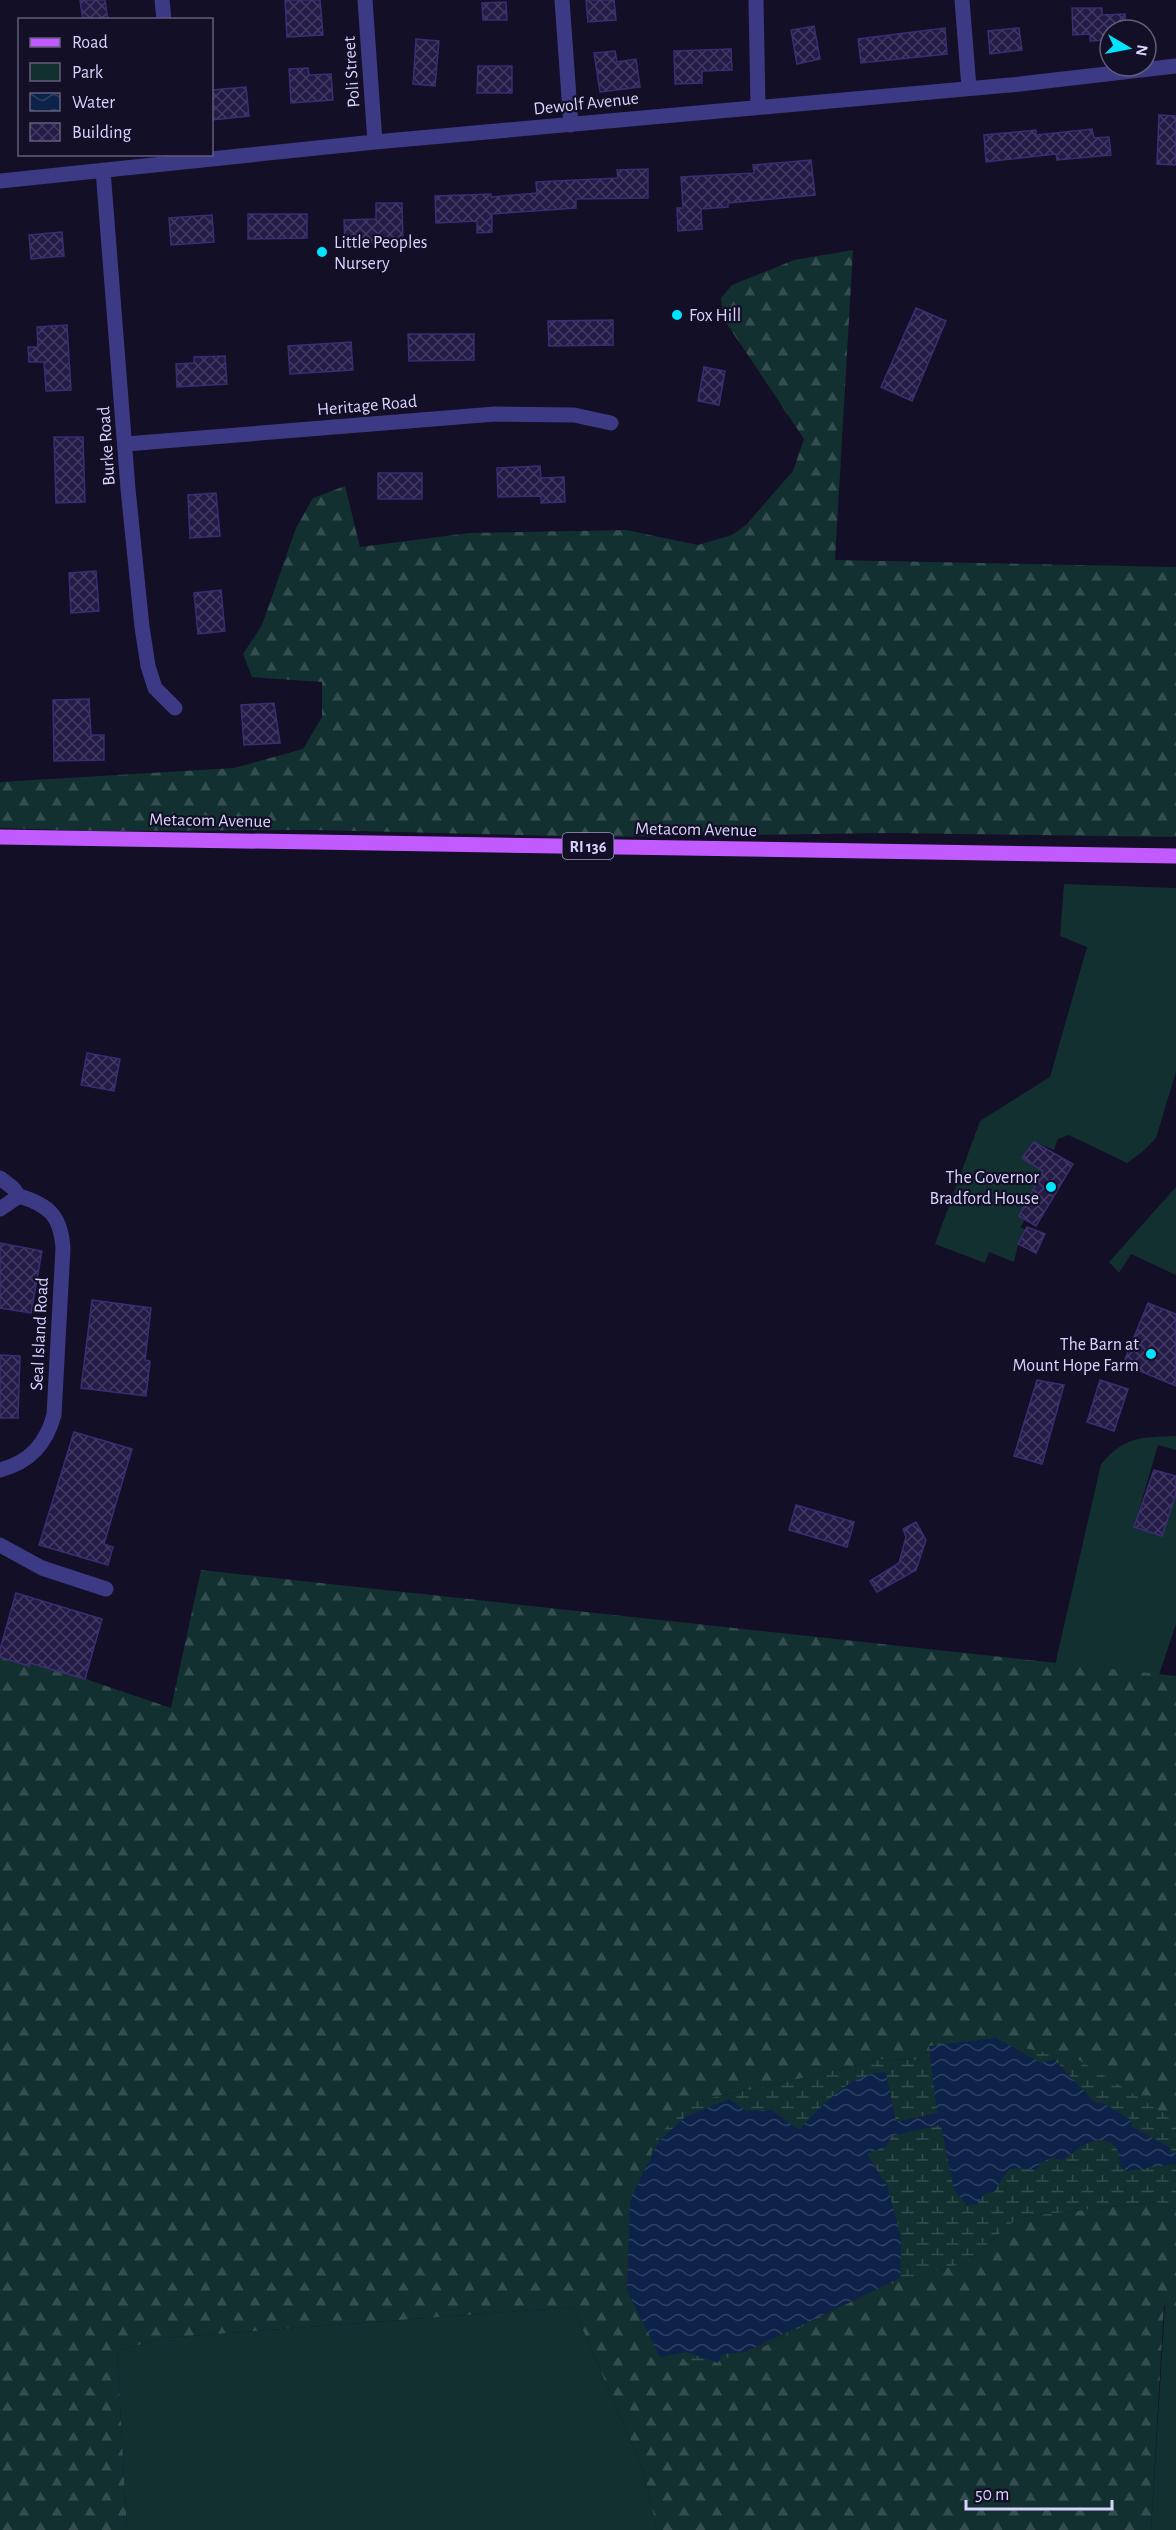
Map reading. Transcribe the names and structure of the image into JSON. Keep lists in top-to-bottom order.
{
  "streets": {
    "main road": ["Metacom Avenue", "RI 136"],
    "street": [
      "Poli Street",
      "Dewolf Avenue",
      "Heritage Road",
      "Burke Road",
      "Seal Island Road"
    ]
  },
  "crossings": [
    ["Poli Street", "Dewolf Avenue"],
    ["Dewolf Avenue", "Burke Road"],
    ["Heritage Road", "Burke Road"]
  ],
  "places": [
    "Little Peoples Nursery",
    "Fox Hill",
    "The Governor Bradford House",
    "The Barn at Mount Hope Farm"
  ],
  "legend": [
    "Road",
    "Park",
    "Water",
    "Building"
  ],
  "scale_bar": "50 m",
  "north": "right"
}
